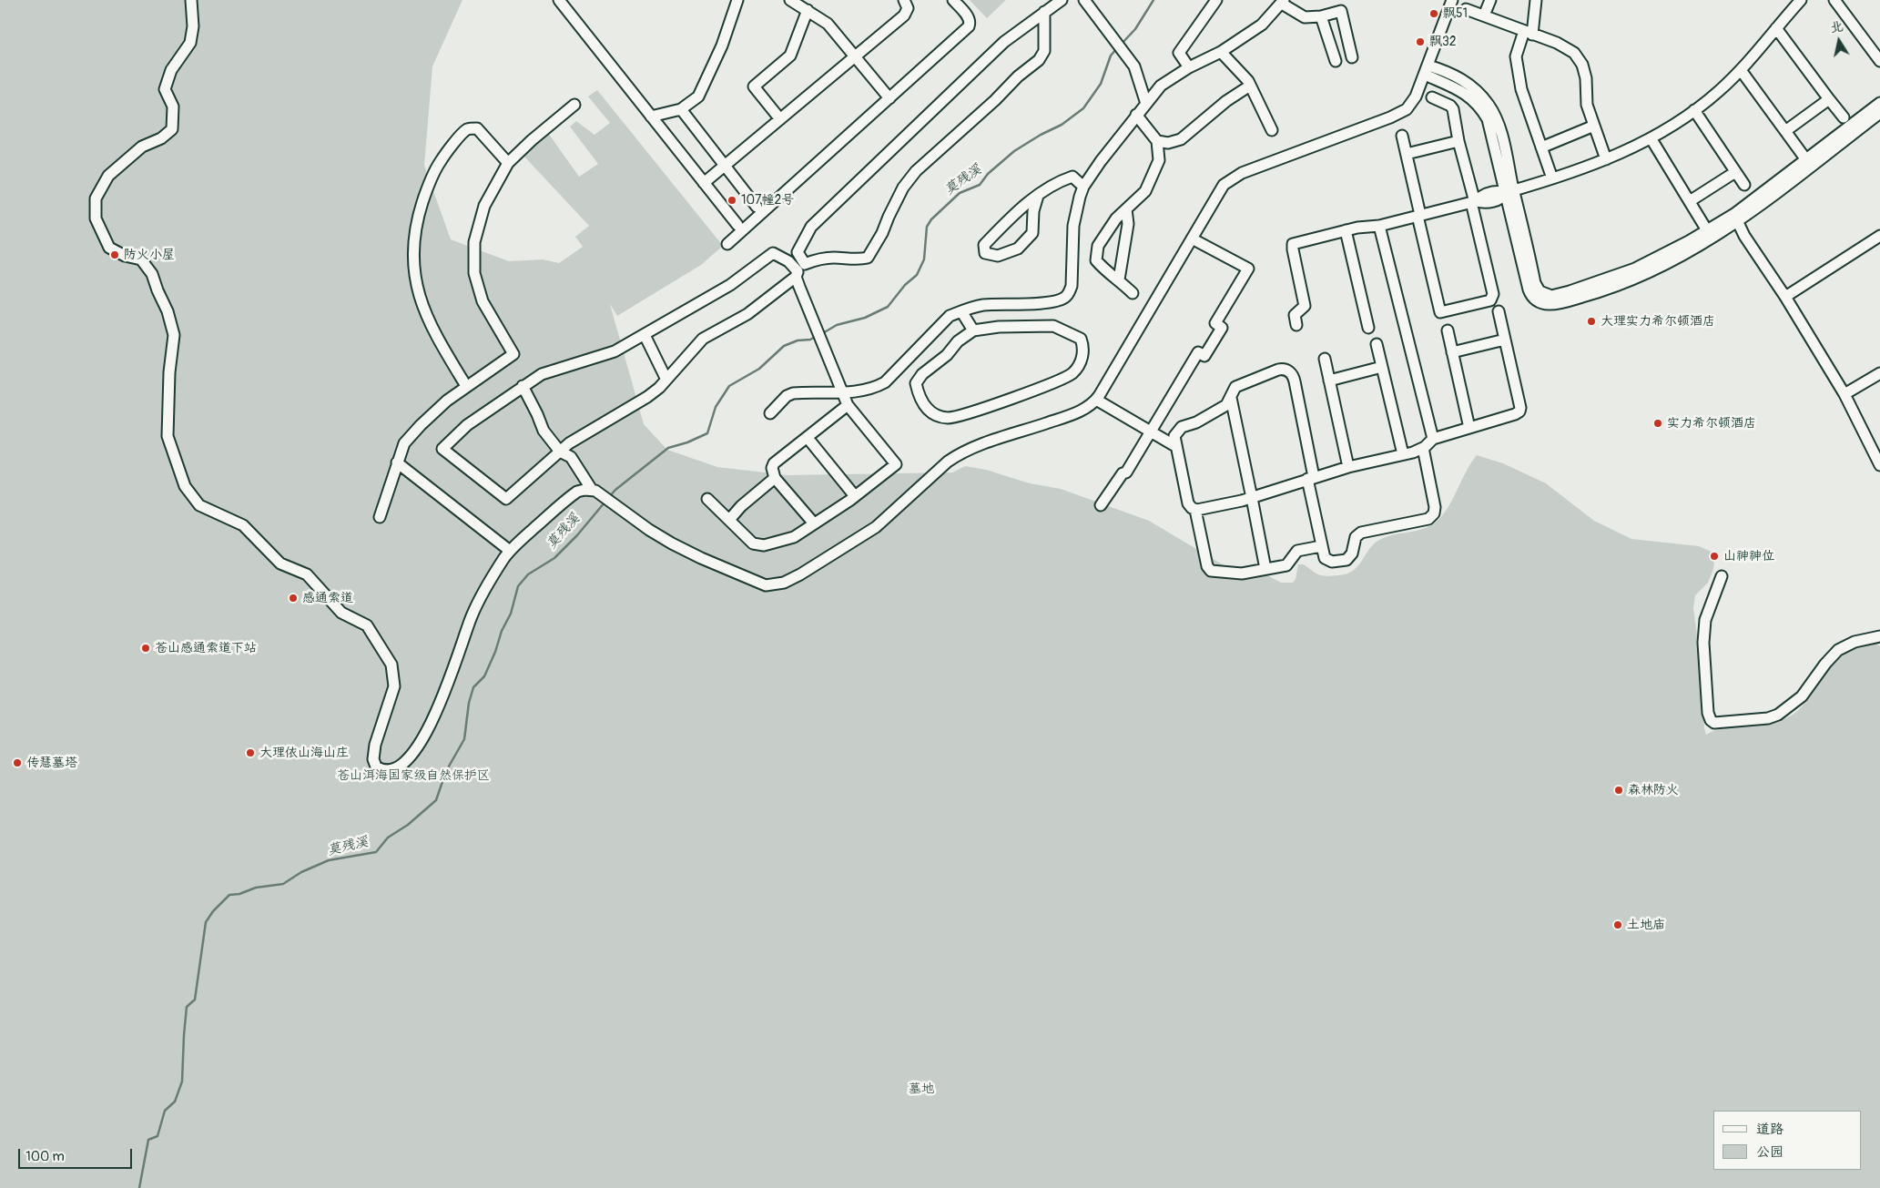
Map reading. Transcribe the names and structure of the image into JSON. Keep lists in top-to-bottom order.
{
  "water": ["莫残溪"],
  "parks": ["苍山洱海国家级自然保护区", "墓地"],
  "places": [
    "飘51",
    "飘32",
    "107幢2号",
    "防火小屋",
    "大理实力希尔顿酒店",
    "实力希尔顿酒店",
    "山神神位",
    "感通索道",
    "苍山感通索道下站",
    "大理依山海山庄",
    "传慧墓塔",
    "森林防火",
    "土地庙"
  ],
  "legend": ["道路", "公园"],
  "scale_bar": "100 m",
  "north": "top"
}
